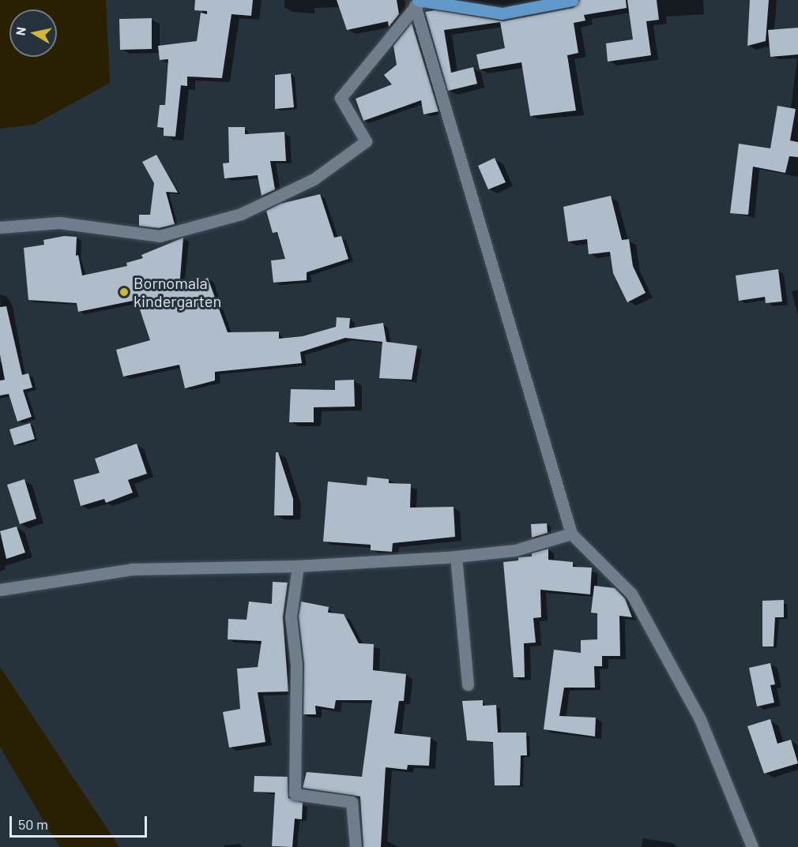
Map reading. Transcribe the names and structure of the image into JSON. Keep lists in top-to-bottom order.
{
  "places": ["Bornomala kindergarten"],
  "scale_bar": "50 m",
  "north": "left"
}
